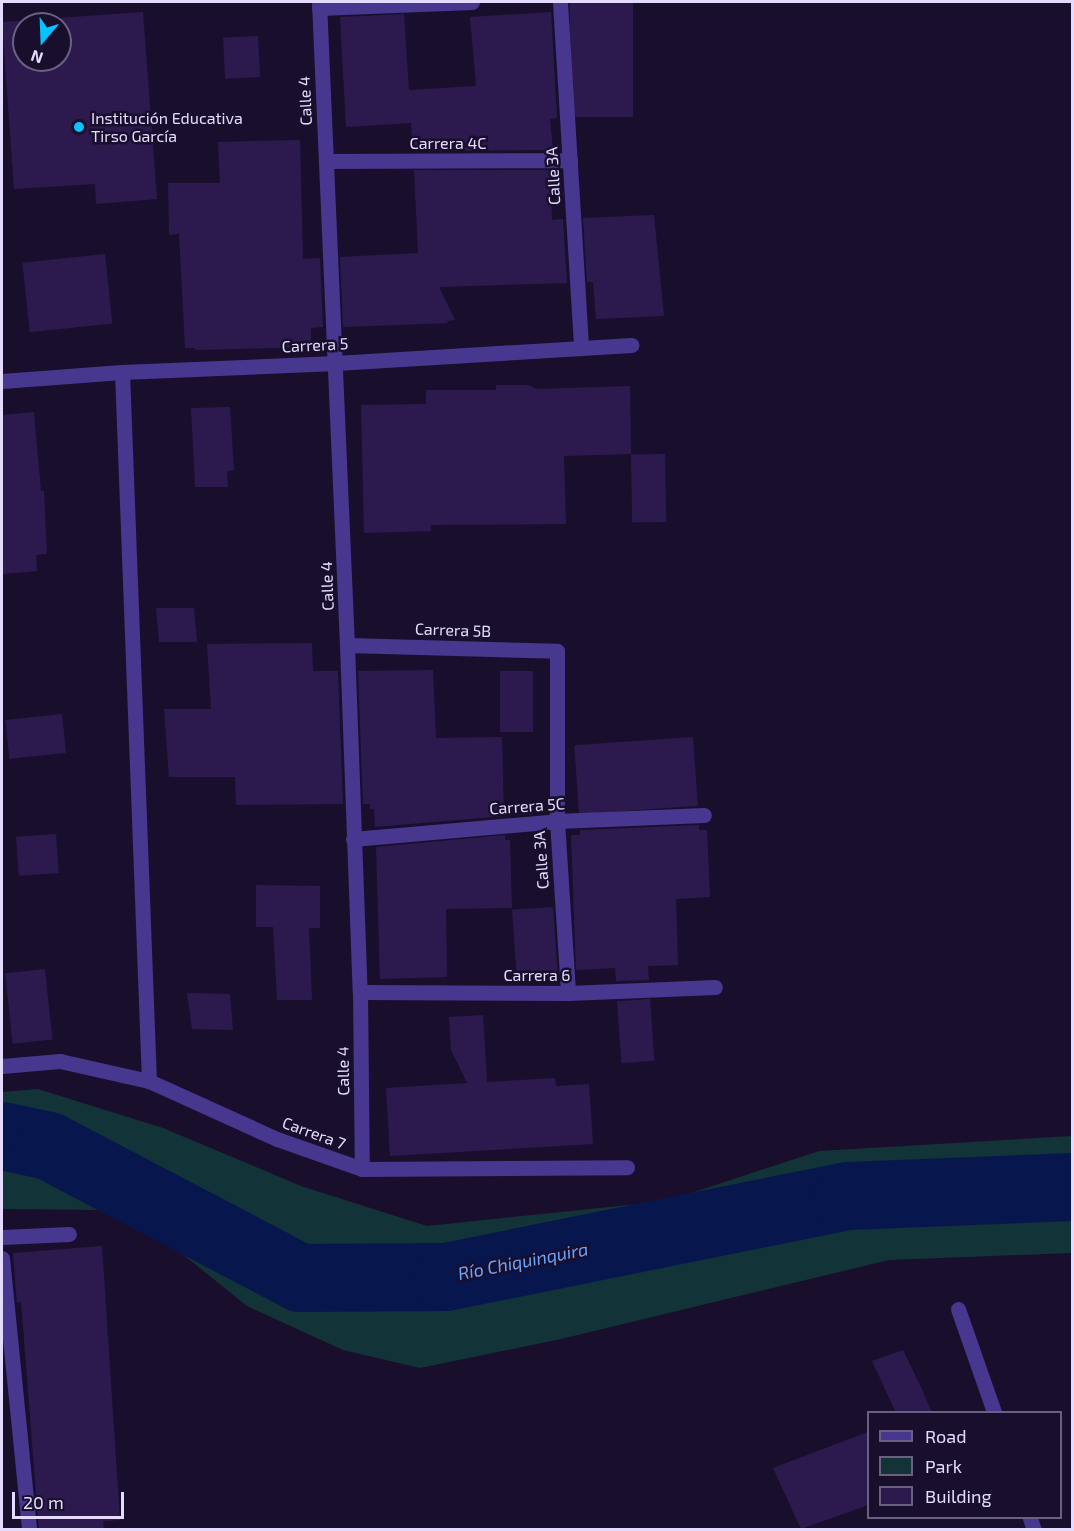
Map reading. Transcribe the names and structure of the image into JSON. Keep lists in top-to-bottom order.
{
  "streets": {
    "street": [
      "Calle 4",
      "Carrera 4C",
      "Calle 3A",
      "Carrera 5",
      "Carrera 5B",
      "Carrera 5C",
      "Carrera 6",
      "Carrera 7"
    ]
  },
  "crossings": [
    ["Calle 4", "Carrera 4C"],
    ["Calle 4", "Carrera 5"],
    ["Calle 4", "Carrera 5B"],
    ["Calle 4", "Carrera 5C"],
    ["Calle 4", "Carrera 6"],
    ["Calle 4", "Carrera 7"],
    ["Carrera 4C", "Calle 3A"],
    ["Calle 3A", "Carrera 5"],
    ["Calle 3A", "Carrera 5B"],
    ["Calle 3A", "Carrera 5C"],
    ["Calle 3A", "Carrera 6"]
  ],
  "water": ["Río Chiquinquira"],
  "places": ["Institución Educativa Tirso García"],
  "legend": ["Road", "Park", "Building"],
  "scale_bar": "20 m",
  "north": "bottom"
}
